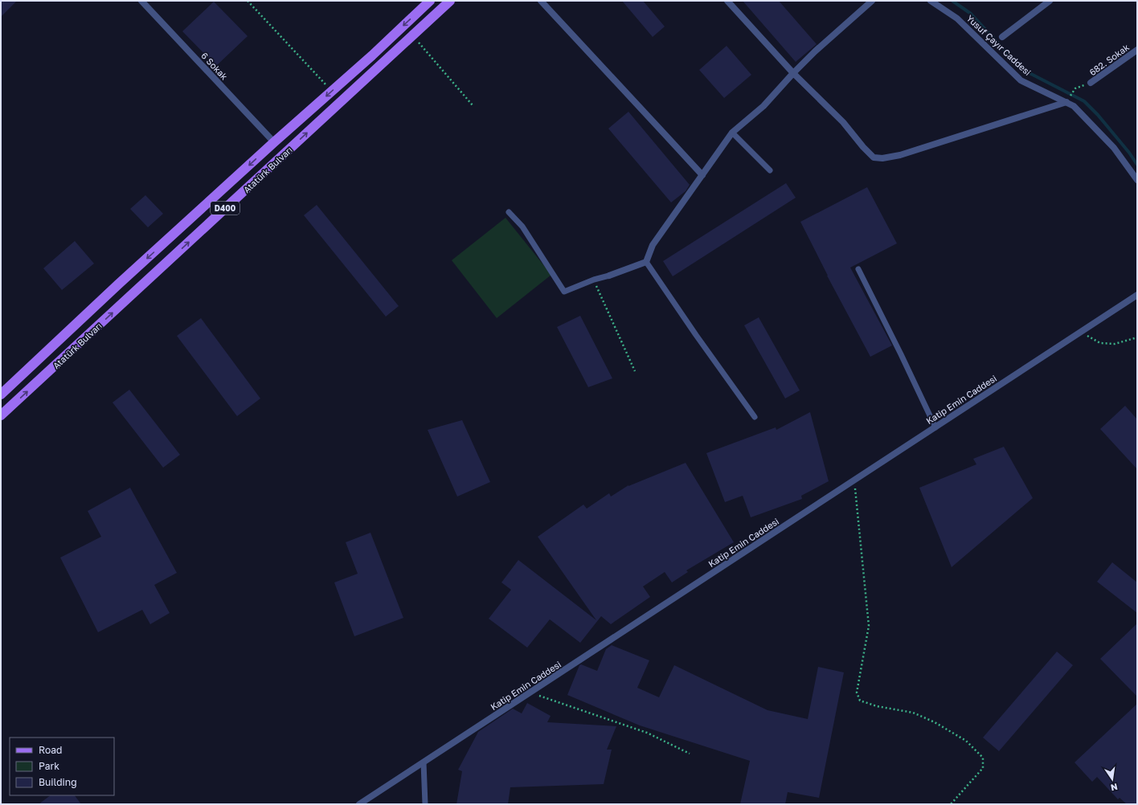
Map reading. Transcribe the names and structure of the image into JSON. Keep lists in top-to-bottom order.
{
  "streets": {
    "main road": ["Atatürk Bulvarı", "D400"],
    "street": [
      "Yusuf Çayır Caddesi",
      "682. Sokak",
      "6 Sokak",
      "Katip Emin Caddesi"
    ]
  },
  "crossings": [
    ["6 Sokak", "Atatürk Bulvarı"]
  ],
  "legend": ["Road", "Park", "Building"],
  "north": "bottom"
}
